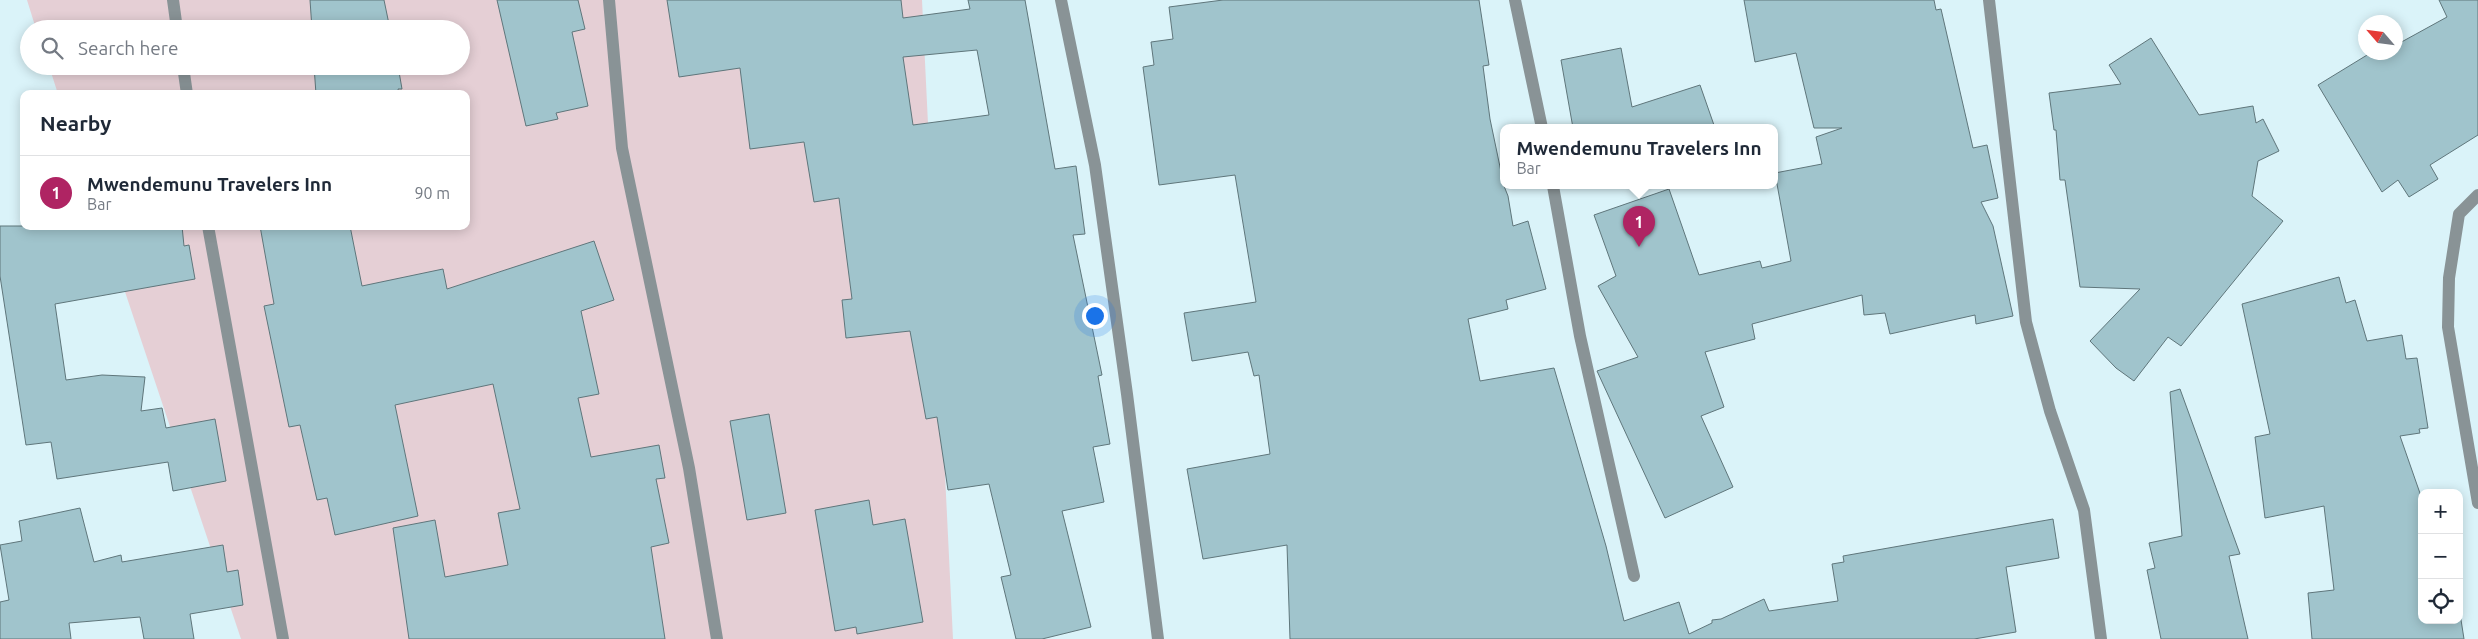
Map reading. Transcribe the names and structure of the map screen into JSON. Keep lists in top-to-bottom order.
{
  "north": "top left",
  "page": {
    "search": "Search here",
    "heading": "Nearby",
    "popup": ["Mwendemunu Travelers Inn", "Bar"],
    "list": [
      {
        "mark": "1",
        "name": "Mwendemunu Travelers Inn",
        "note": "Bar",
        "value": "90 m"
      }
    ],
    "pins": "1",
    "map_buttons": ["+", "−"]
  }
}
